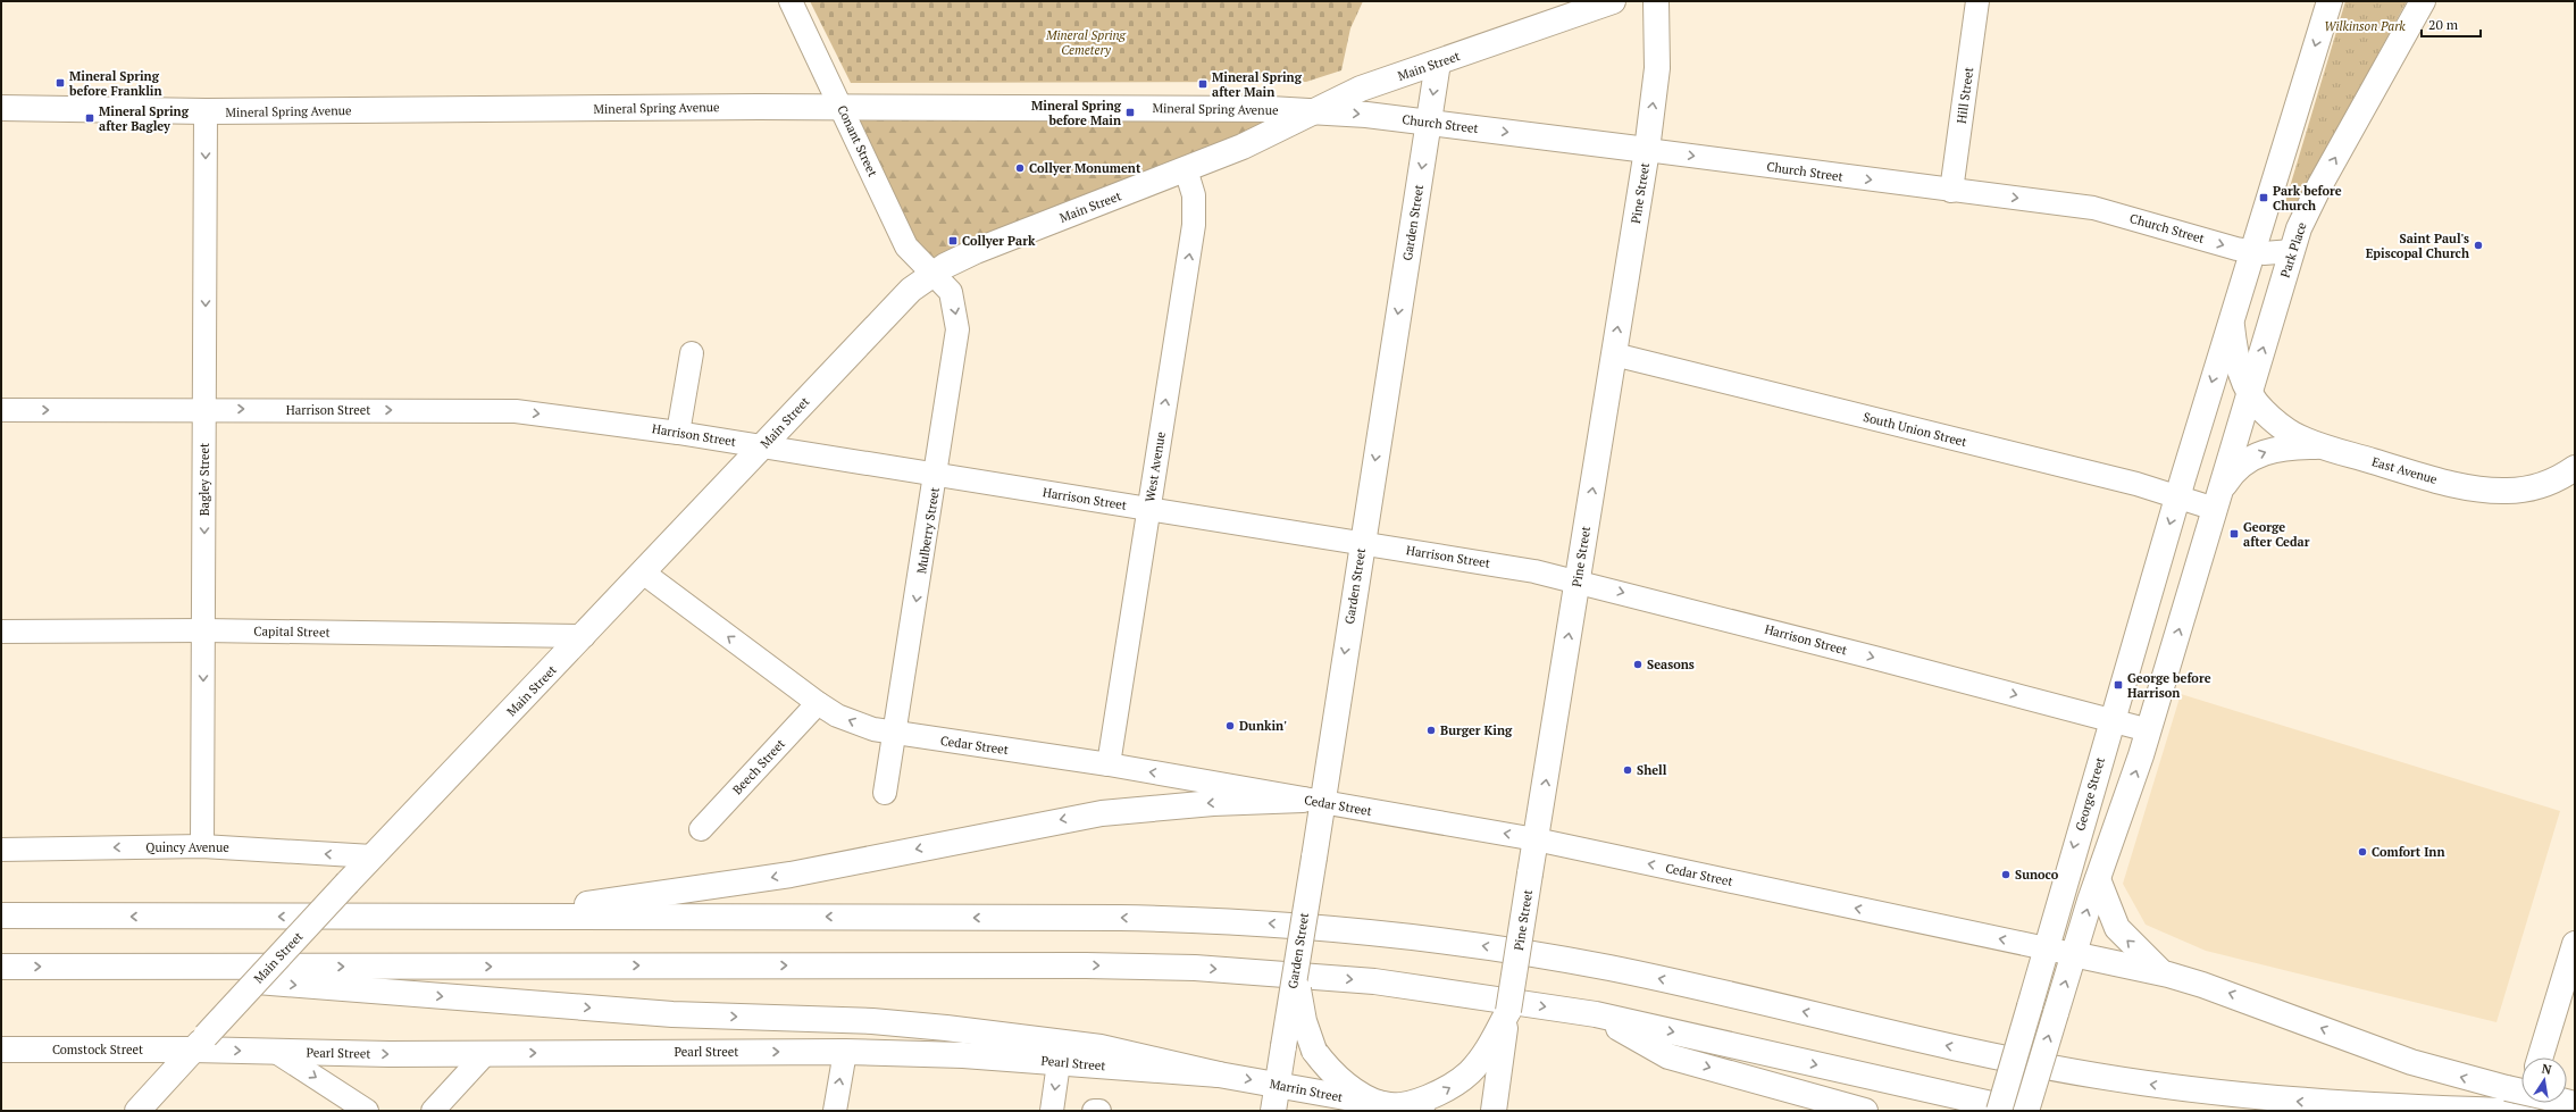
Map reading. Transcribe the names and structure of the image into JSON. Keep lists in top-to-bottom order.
{
  "streets": {
    "main road": [
      "Main Street",
      "Mineral Spring Avenue",
      "Church Street",
      "Pine Street",
      "Garden Street",
      "Park Place",
      "East Avenue",
      "George Street",
      "Comstock Street",
      "Pearl Street",
      "Marrin Street"
    ],
    "street": [
      "Hill Street",
      "Conant Street",
      "Harrison Street",
      "South Union Street",
      "West Avenue",
      "Bagley Street",
      "Mulberry Street",
      "Capital Street",
      "Cedar Street",
      "Beech Street",
      "Quincy Avenue"
    ]
  },
  "crossings": [
    ["Main Street", "Mineral Spring Avenue"],
    ["Main Street", "Church Street"],
    ["Main Street", "Conant Street"],
    ["Main Street", "Garden Street"],
    ["Main Street", "Harrison Street"],
    ["Main Street", "West Avenue"],
    ["Main Street", "Mulberry Street"],
    ["Main Street", "Capital Street"],
    ["Main Street", "Cedar Street"],
    ["Main Street", "Quincy Avenue"],
    ["Main Street", "Comstock Street"],
    ["Main Street", "Pearl Street"],
    ["Hill Street", "Church Street"],
    ["Mineral Spring Avenue", "Church Street"],
    ["Mineral Spring Avenue", "Conant Street"],
    ["Mineral Spring Avenue", "Bagley Street"],
    ["Church Street", "Pine Street"],
    ["Church Street", "Garden Street"],
    ["Church Street", "Park Place"],
    ["Conant Street", "Mulberry Street"],
    ["Pine Street", "Harrison Street"],
    ["Pine Street", "South Union Street"],
    ["Pine Street", "Cedar Street"],
    ["Garden Street", "Harrison Street"],
    ["Garden Street", "Cedar Street"],
    ["Garden Street", "Marrin Street"],
    ["Park Place", "South Union Street"],
    ["Park Place", "East Avenue"],
    ["Harrison Street", "West Avenue"],
    ["Harrison Street", "Bagley Street"],
    ["Harrison Street", "Mulberry Street"],
    ["Harrison Street", "George Street"],
    ["South Union Street", "George Street"],
    ["West Avenue", "Cedar Street"],
    ["Bagley Street", "Capital Street"],
    ["Bagley Street", "Quincy Avenue"],
    ["Mulberry Street", "Cedar Street"],
    ["Cedar Street", "Beech Street"],
    ["Cedar Street", "George Street"],
    ["Comstock Street", "Pearl Street"],
    ["Pearl Street", "Marrin Street"]
  ],
  "one_way": [
    "Church Street",
    "Pine Street",
    "Garden Street",
    "Harrison Street",
    "West Avenue",
    "Bagley Street",
    "Mulberry Street",
    "Cedar Street",
    "Quincy Avenue"
  ],
  "parks": ["Wilkinson Park", "Mineral Spring Cemetery"],
  "places": {
    "transit": [
      "Mineral Spring before Franklin",
      "Mineral Spring after Main",
      "Mineral Spring before Main",
      "Mineral Spring after Bagley",
      "Park before Church",
      "Collyer Park",
      "George after Cedar",
      "George before Harrison"
    ],
    "other": [
      "Collyer Monument",
      "Saint Paul's Episcopal Church",
      "Seasons",
      "Dunkin'",
      "Burger King",
      "Shell",
      "Comfort Inn",
      "Sunoco"
    ]
  },
  "scale_bar": "20 m",
  "north": "top"
}
